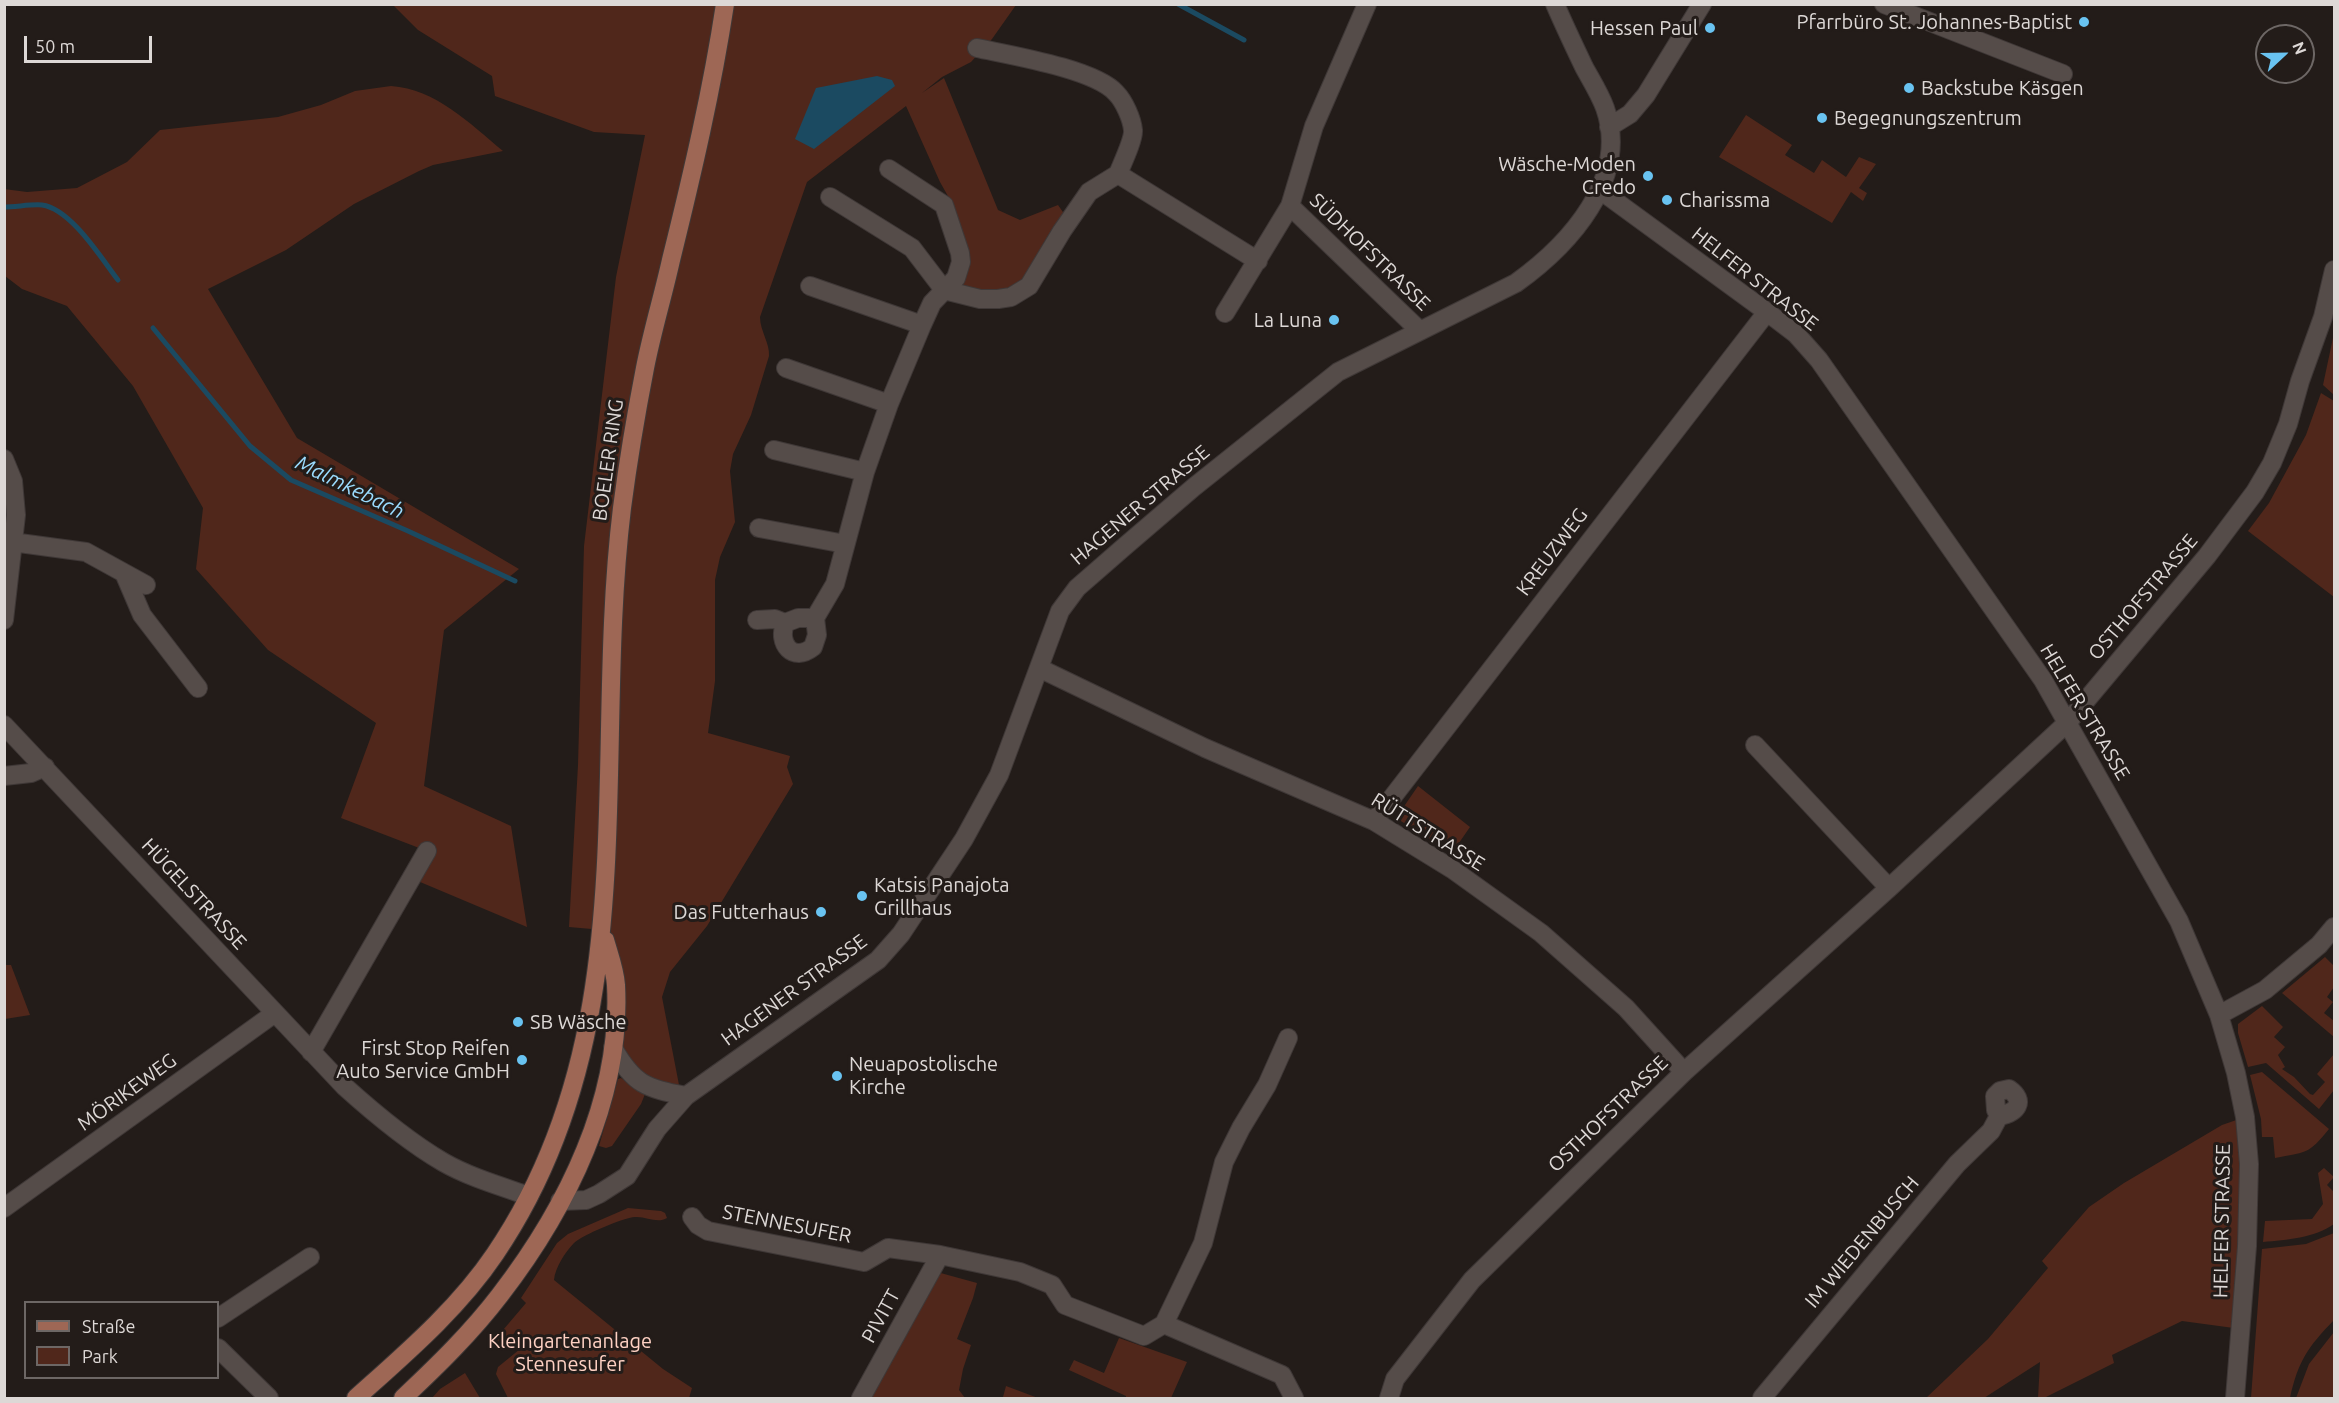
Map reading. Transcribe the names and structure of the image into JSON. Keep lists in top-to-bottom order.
{
  "streets": {
    "main road": ["BOELER RING", "HAGENER STRASSE"],
    "street": [
      "SÜDHOFSTRASSE",
      "HELFER STRASSE",
      "KREUZWEG",
      "OSTHOFSTRASSE",
      "RÜTTSTRASSE",
      "HÜGELSTRASSE",
      "MÖRIKEWEG",
      "STENNESUFER",
      "IM WIEDENBUSCH",
      "PIVITT"
    ]
  },
  "crossings": [
    ["SÜDHOFSTRASSE", "HAGENER STRASSE"],
    ["HELFER STRASSE", "HAGENER STRASSE"],
    ["HELFER STRASSE", "KREUZWEG"],
    ["HELFER STRASSE", "OSTHOFSTRASSE"],
    ["BOELER RING", "HAGENER STRASSE"],
    ["BOELER RING", "HÜGELSTRASSE"],
    ["HAGENER STRASSE", "RÜTTSTRASSE"],
    ["HAGENER STRASSE", "HÜGELSTRASSE"],
    ["KREUZWEG", "RÜTTSTRASSE"],
    ["OSTHOFSTRASSE", "RÜTTSTRASSE"],
    ["HÜGELSTRASSE", "MÖRIKEWEG"],
    ["STENNESUFER", "PIVITT"]
  ],
  "water": ["Malmkebach"],
  "parks": ["Kleingartenanlage Stennesufer"],
  "places": [
    "Pfarrbüro St. Johannes-Baptist",
    "Hessen Paul",
    "Backstube Käsgen",
    "Begegnungszentrum",
    "Wäsche-Moden Credo",
    "Charissma",
    "La Luna",
    "Katsis Panajota Grillhaus",
    "Das Futterhaus",
    "SB Wäsche",
    "First Stop Reifen Auto Service GmbH",
    "Neuapostolische Kirche"
  ],
  "legend": ["Straße", "Park"],
  "scale_bar": "50 m",
  "north": "right"
}
